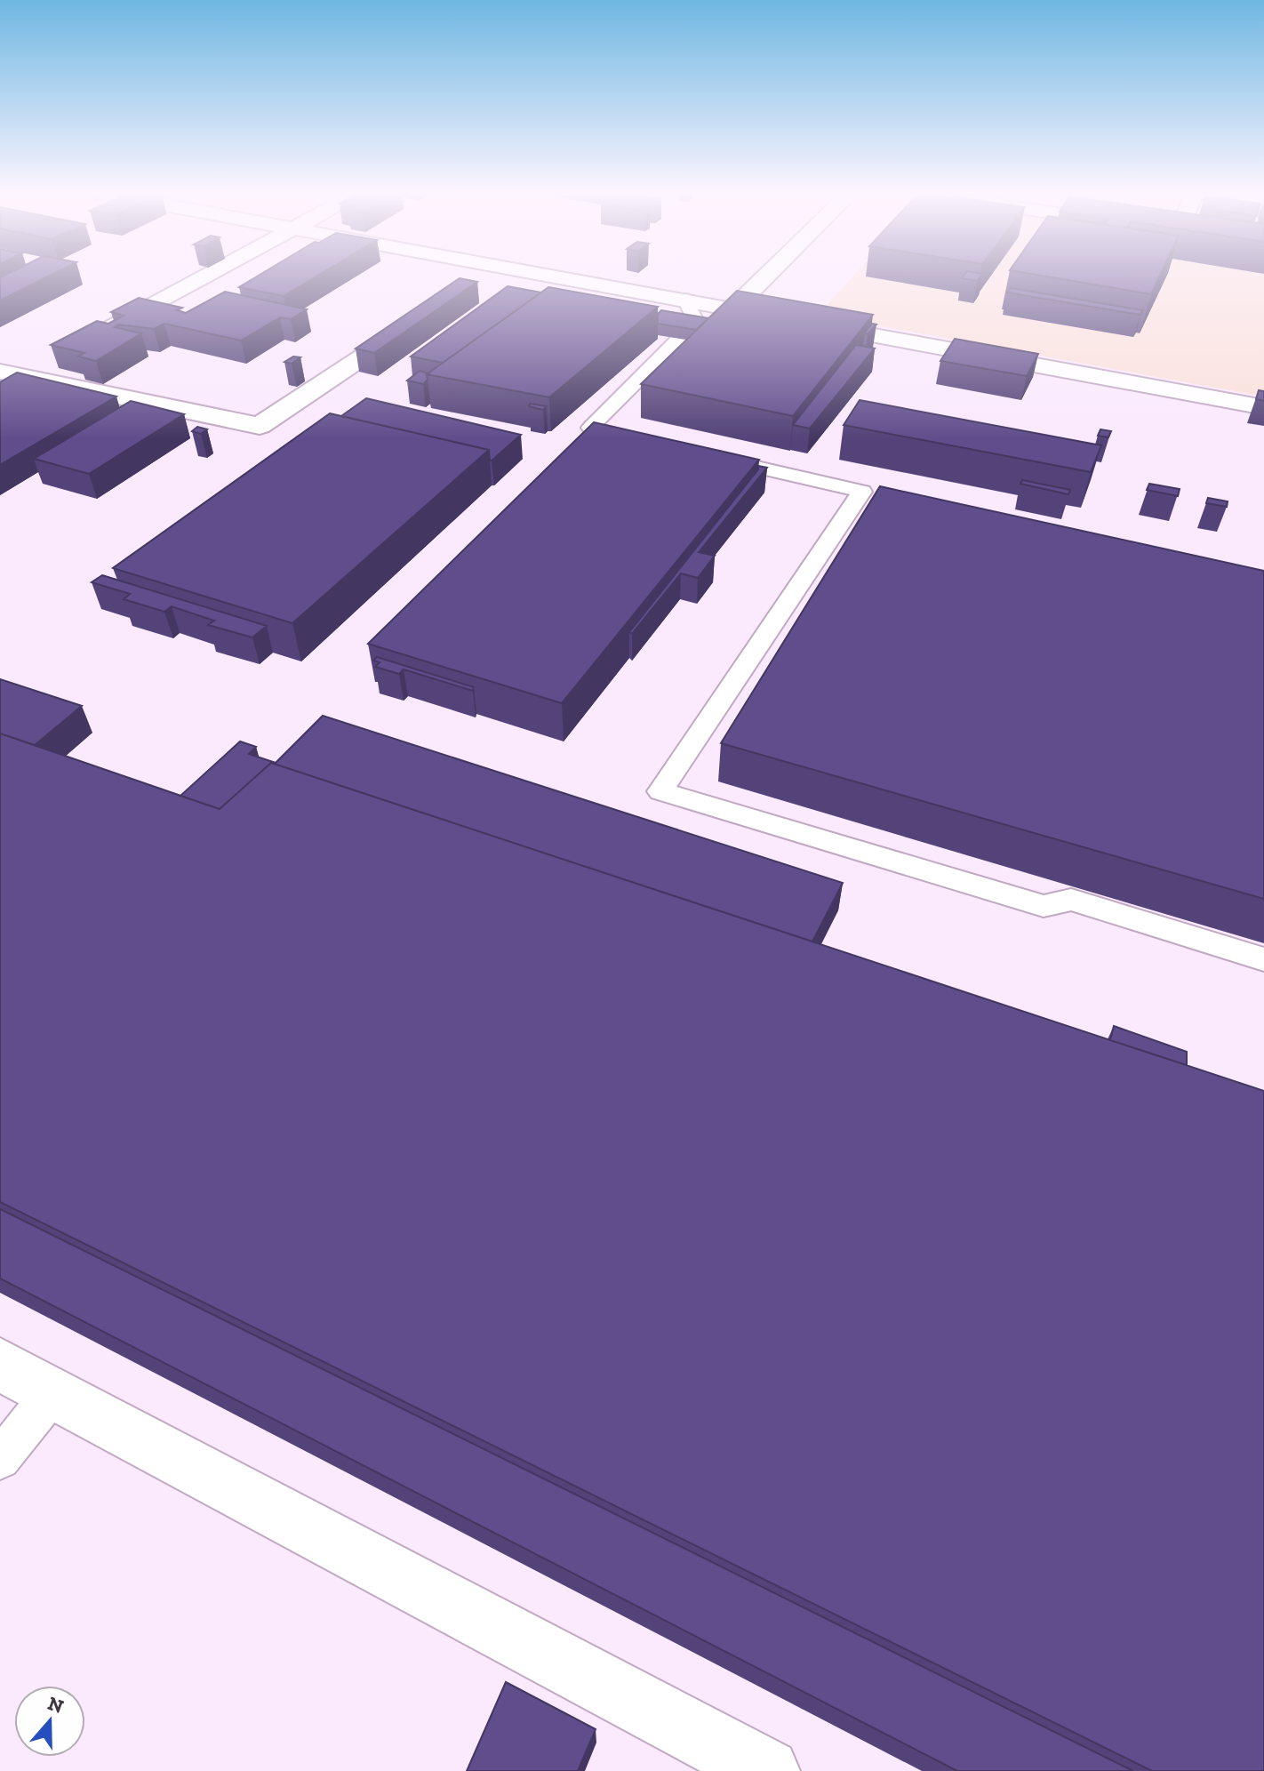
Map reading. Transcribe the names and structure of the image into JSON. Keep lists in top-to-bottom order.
{
  "north": "top"
}
